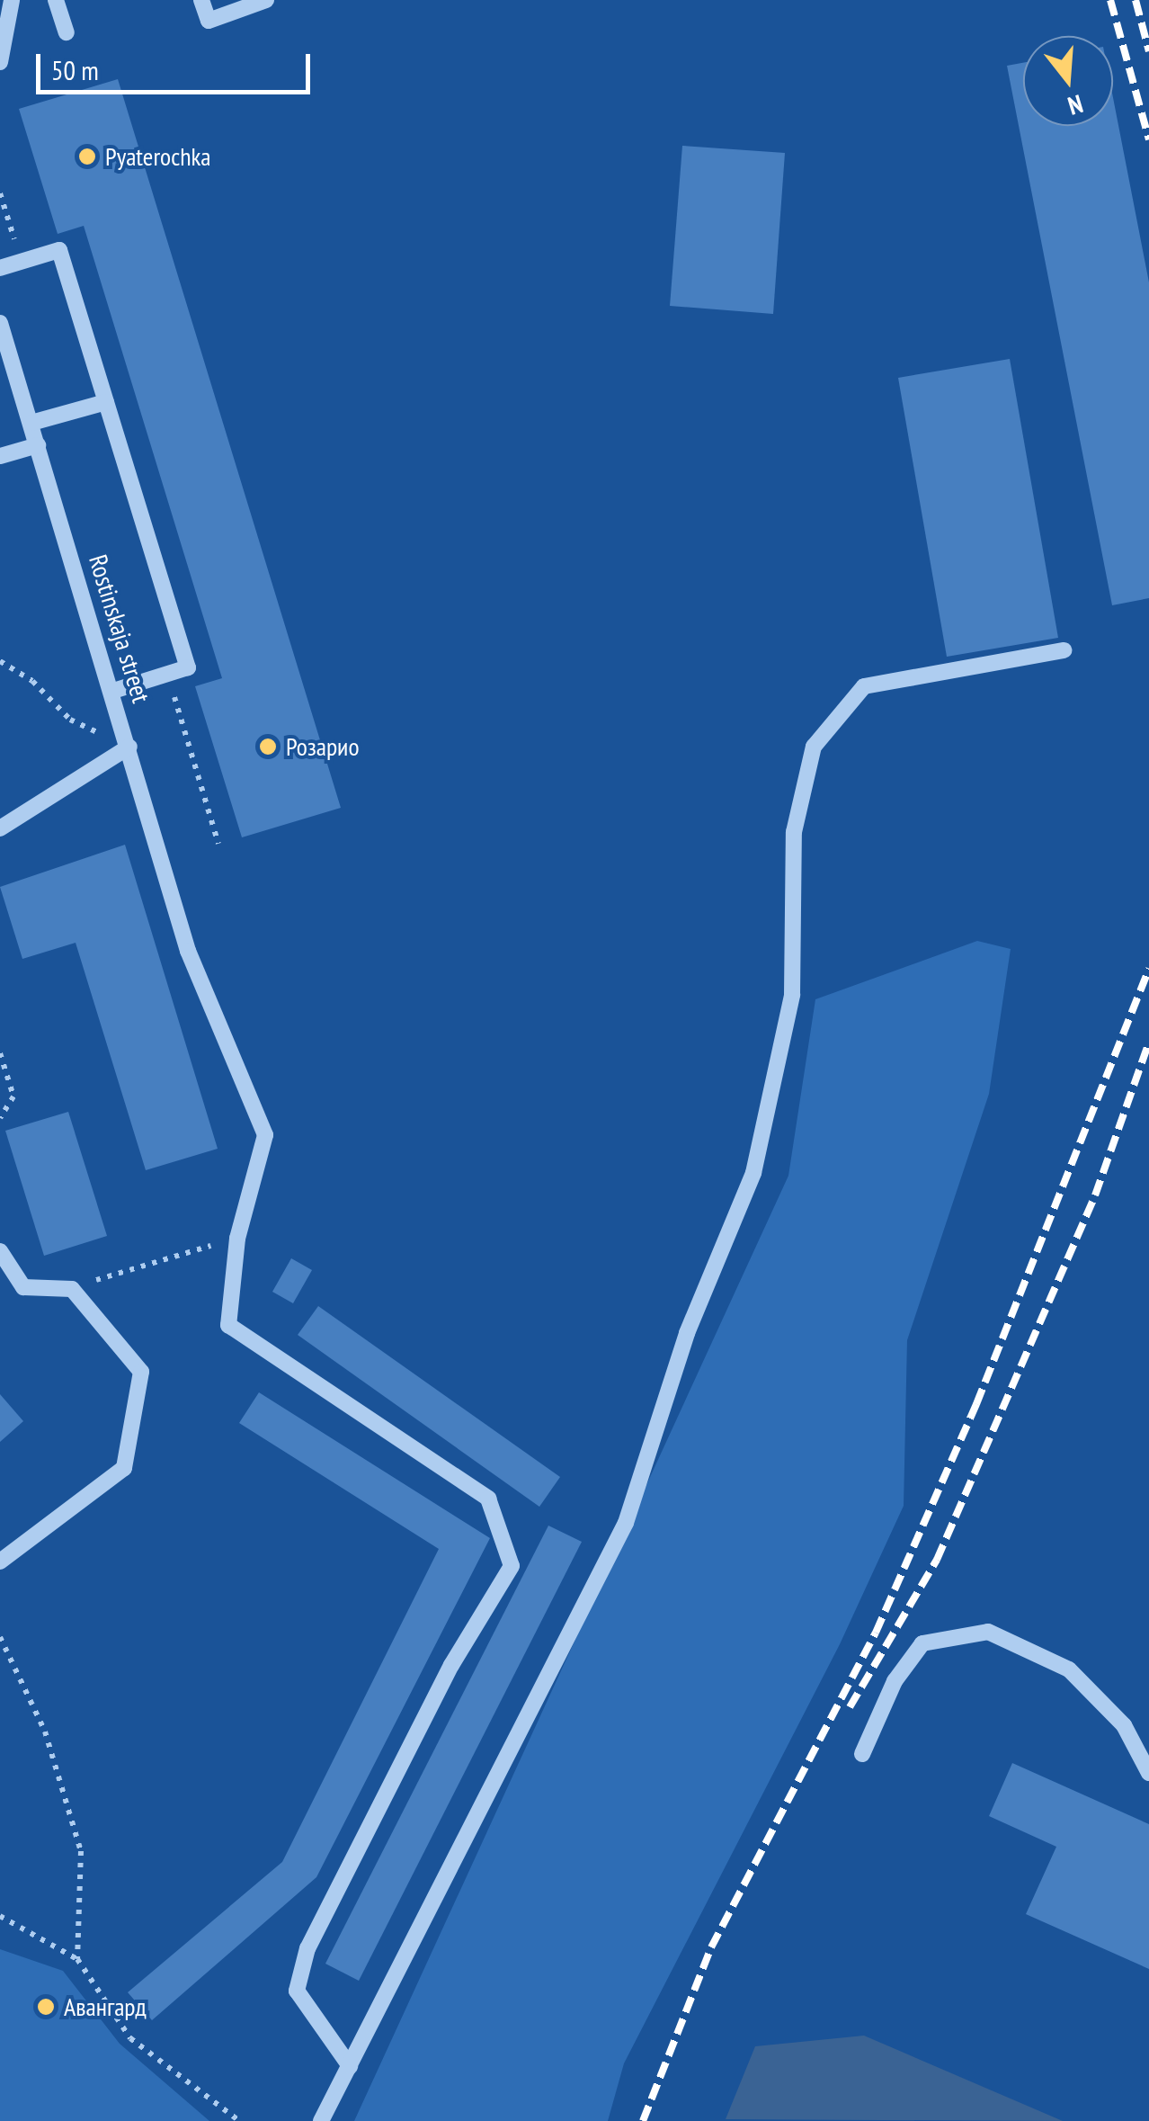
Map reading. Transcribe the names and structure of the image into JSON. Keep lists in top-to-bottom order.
{
  "streets": {
    "street": ["Rostinskaja street"]
  },
  "places": ["Pyaterochka", "Розарио", "Авангард"],
  "scale_bar": "50 m",
  "north": "bottom"
}
